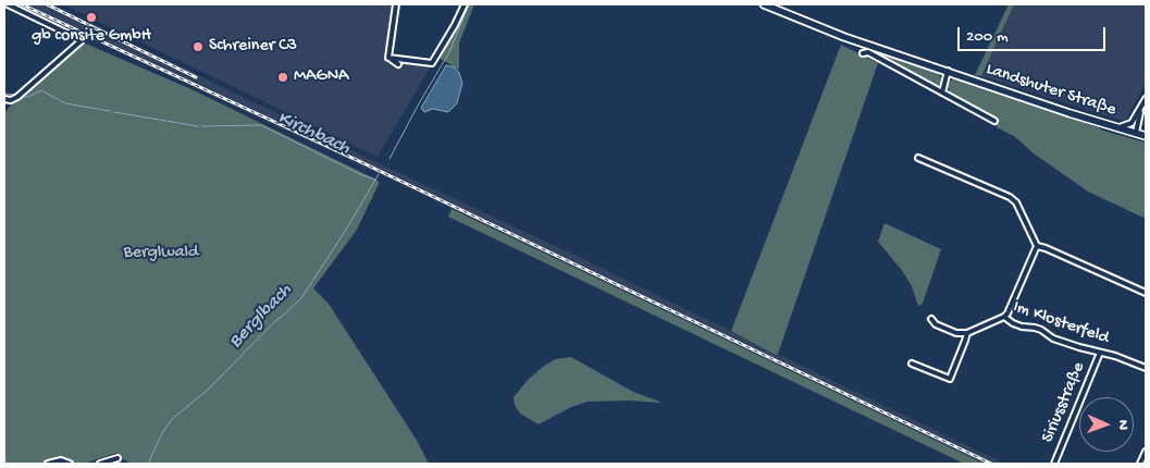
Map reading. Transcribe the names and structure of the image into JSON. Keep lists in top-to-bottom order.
{
  "streets": {
    "main road": ["Landshuter Straße"],
    "street": ["Im Klosterfeld", "Siriusstraße"]
  },
  "crossings": [
    ["Im Klosterfeld", "Siriusstraße"]
  ],
  "water": ["Kirchbach", "Berglbach"],
  "parks": ["Berglwald"],
  "places": ["gb consite GmbH", "Schreiner C3", "MAGNA"],
  "scale_bar": "200 m",
  "north": "right"
}
